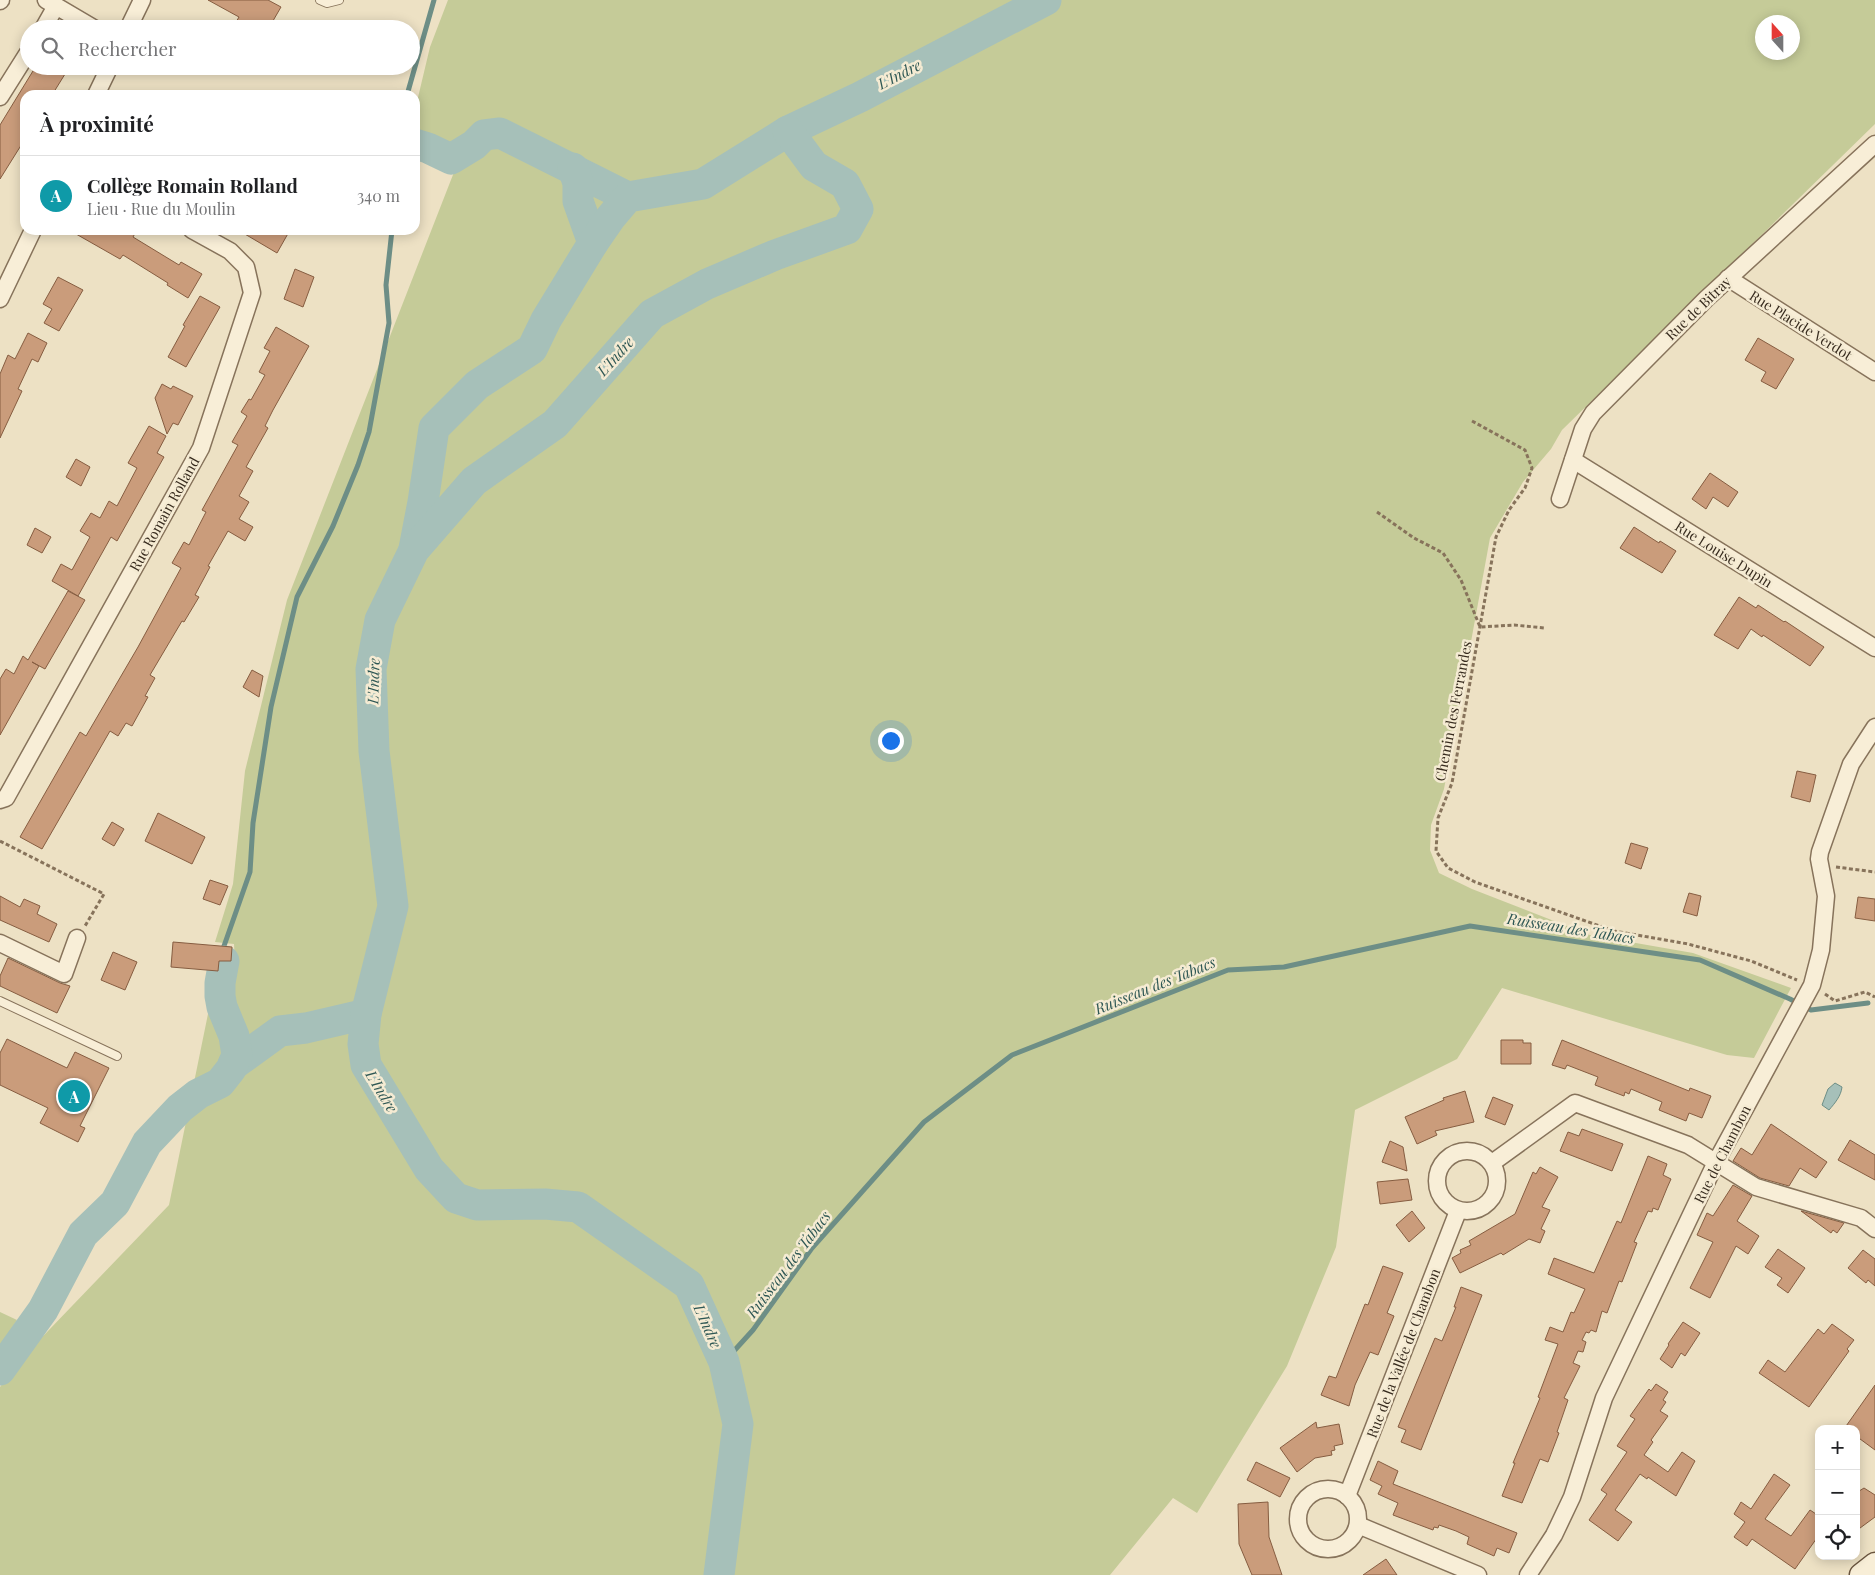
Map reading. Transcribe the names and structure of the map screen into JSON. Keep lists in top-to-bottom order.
{
  "streets": {
    "street": [
      "Rue de Bitray",
      "Rue Placide Verdot",
      "Rue Romain Rolland",
      "Rue Louise Dupin",
      "Rue de Chambon",
      "Rue de la Vallée de Chambon"
    ],
    "path": ["Chemin des Ferrandes"]
  },
  "crossings": [
    ["Rue de Bitray", "Rue Placide Verdot"],
    ["Rue de Bitray", "Rue Louise Dupin"],
    ["Chemin des Ferrandes", "Rue de Chambon"]
  ],
  "water": ["L'Indre", "Ruisseau des Tabacs"],
  "north": "top",
  "page": {
    "search": "Rechercher",
    "heading": "À proximité",
    "list": [
      {
        "mark": "A",
        "name": "Collège Romain Rolland",
        "note": "Lieu · Rue du Moulin",
        "value": "340 m"
      }
    ],
    "pins": "A",
    "map_buttons": ["+", "−"]
  }
}
